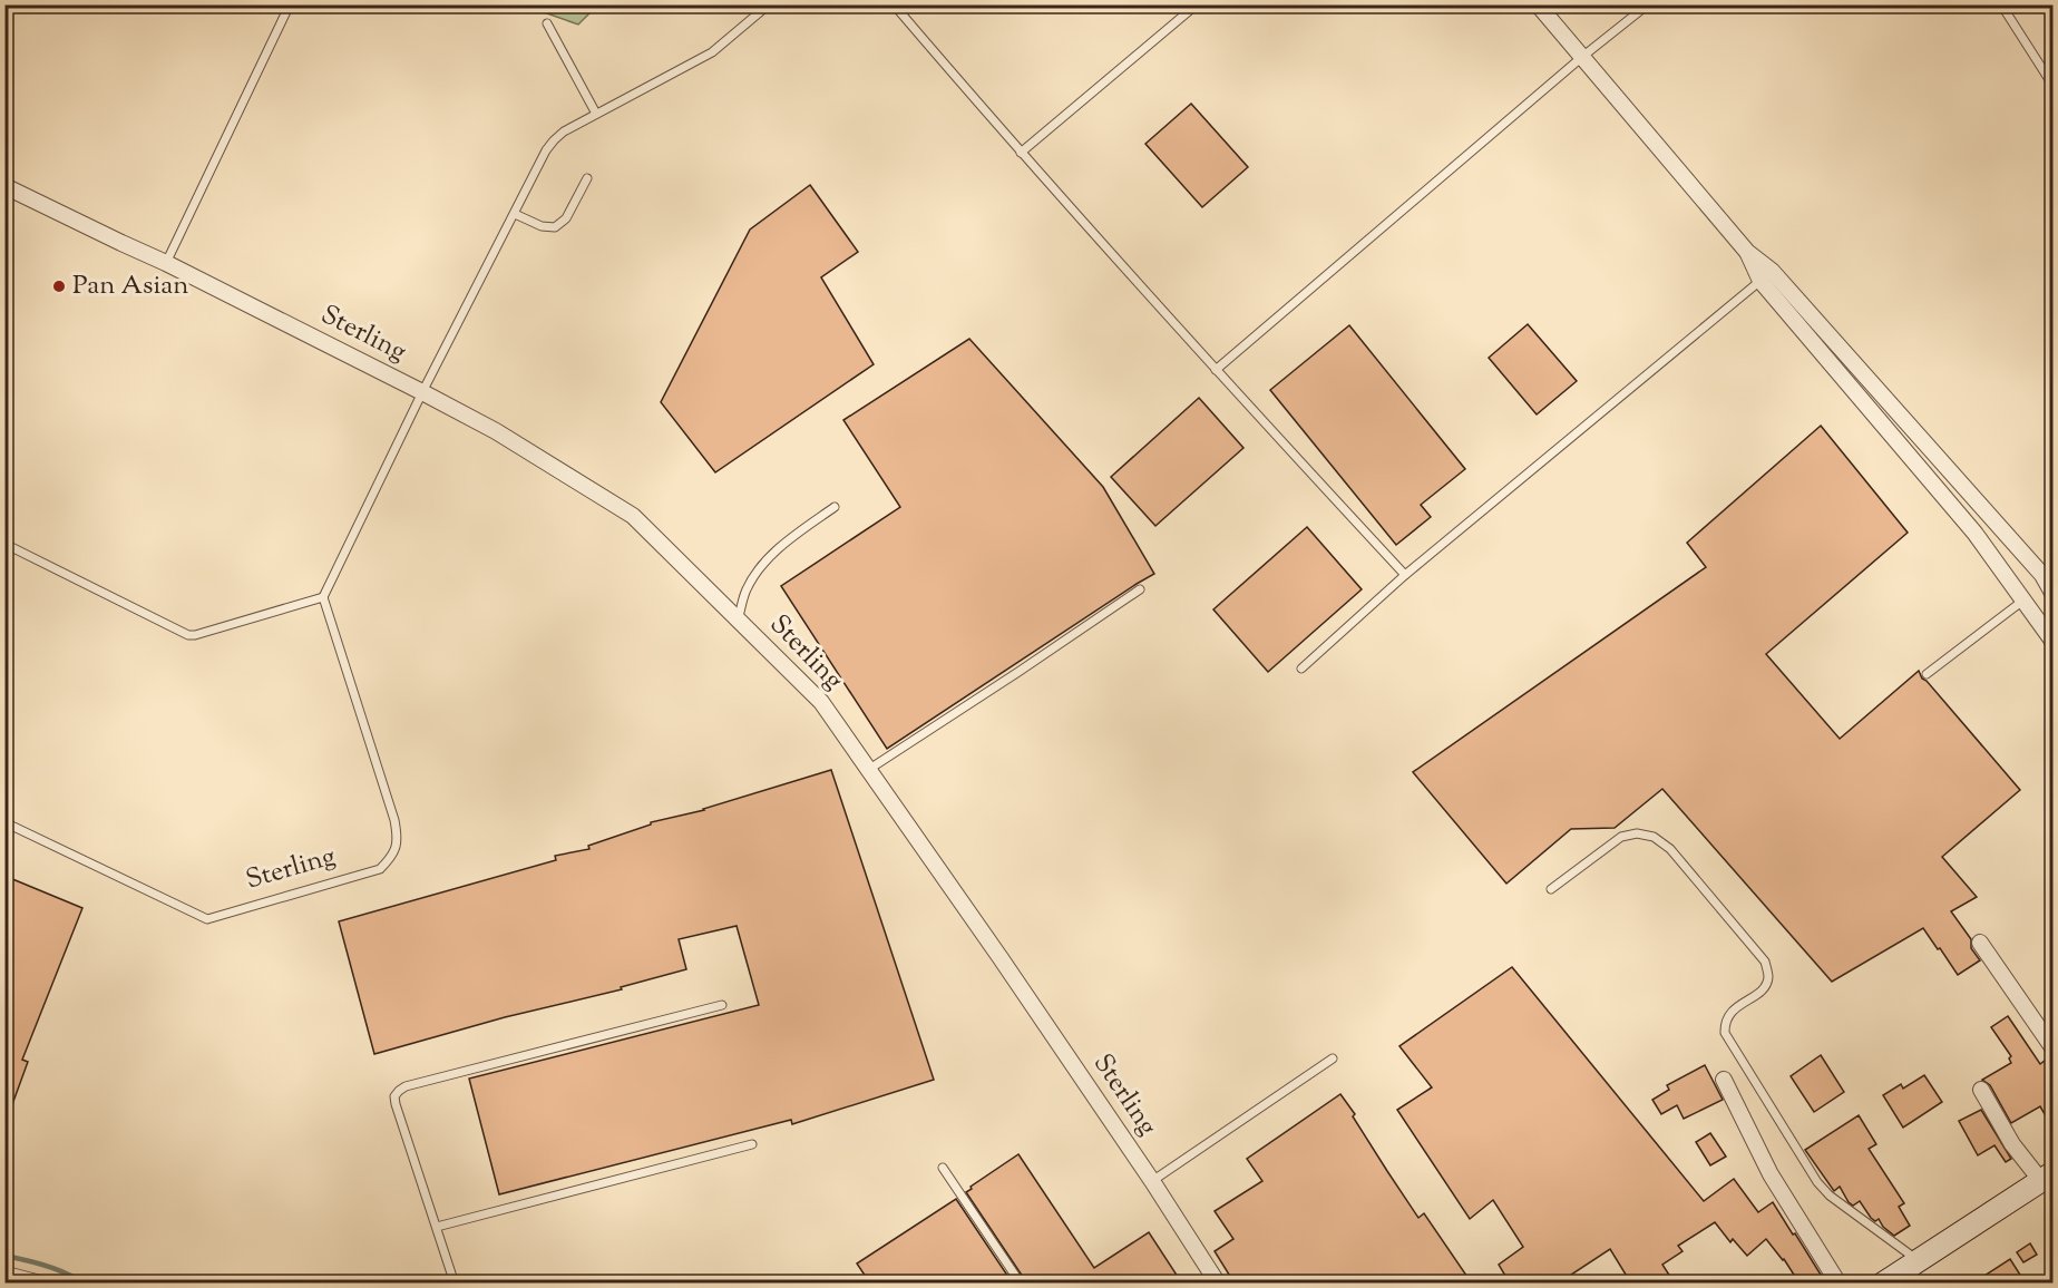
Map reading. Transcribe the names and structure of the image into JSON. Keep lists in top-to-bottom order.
{
  "streets": {
    "street": ["Sterling"]
  },
  "places": ["Pan Asian"]
}
